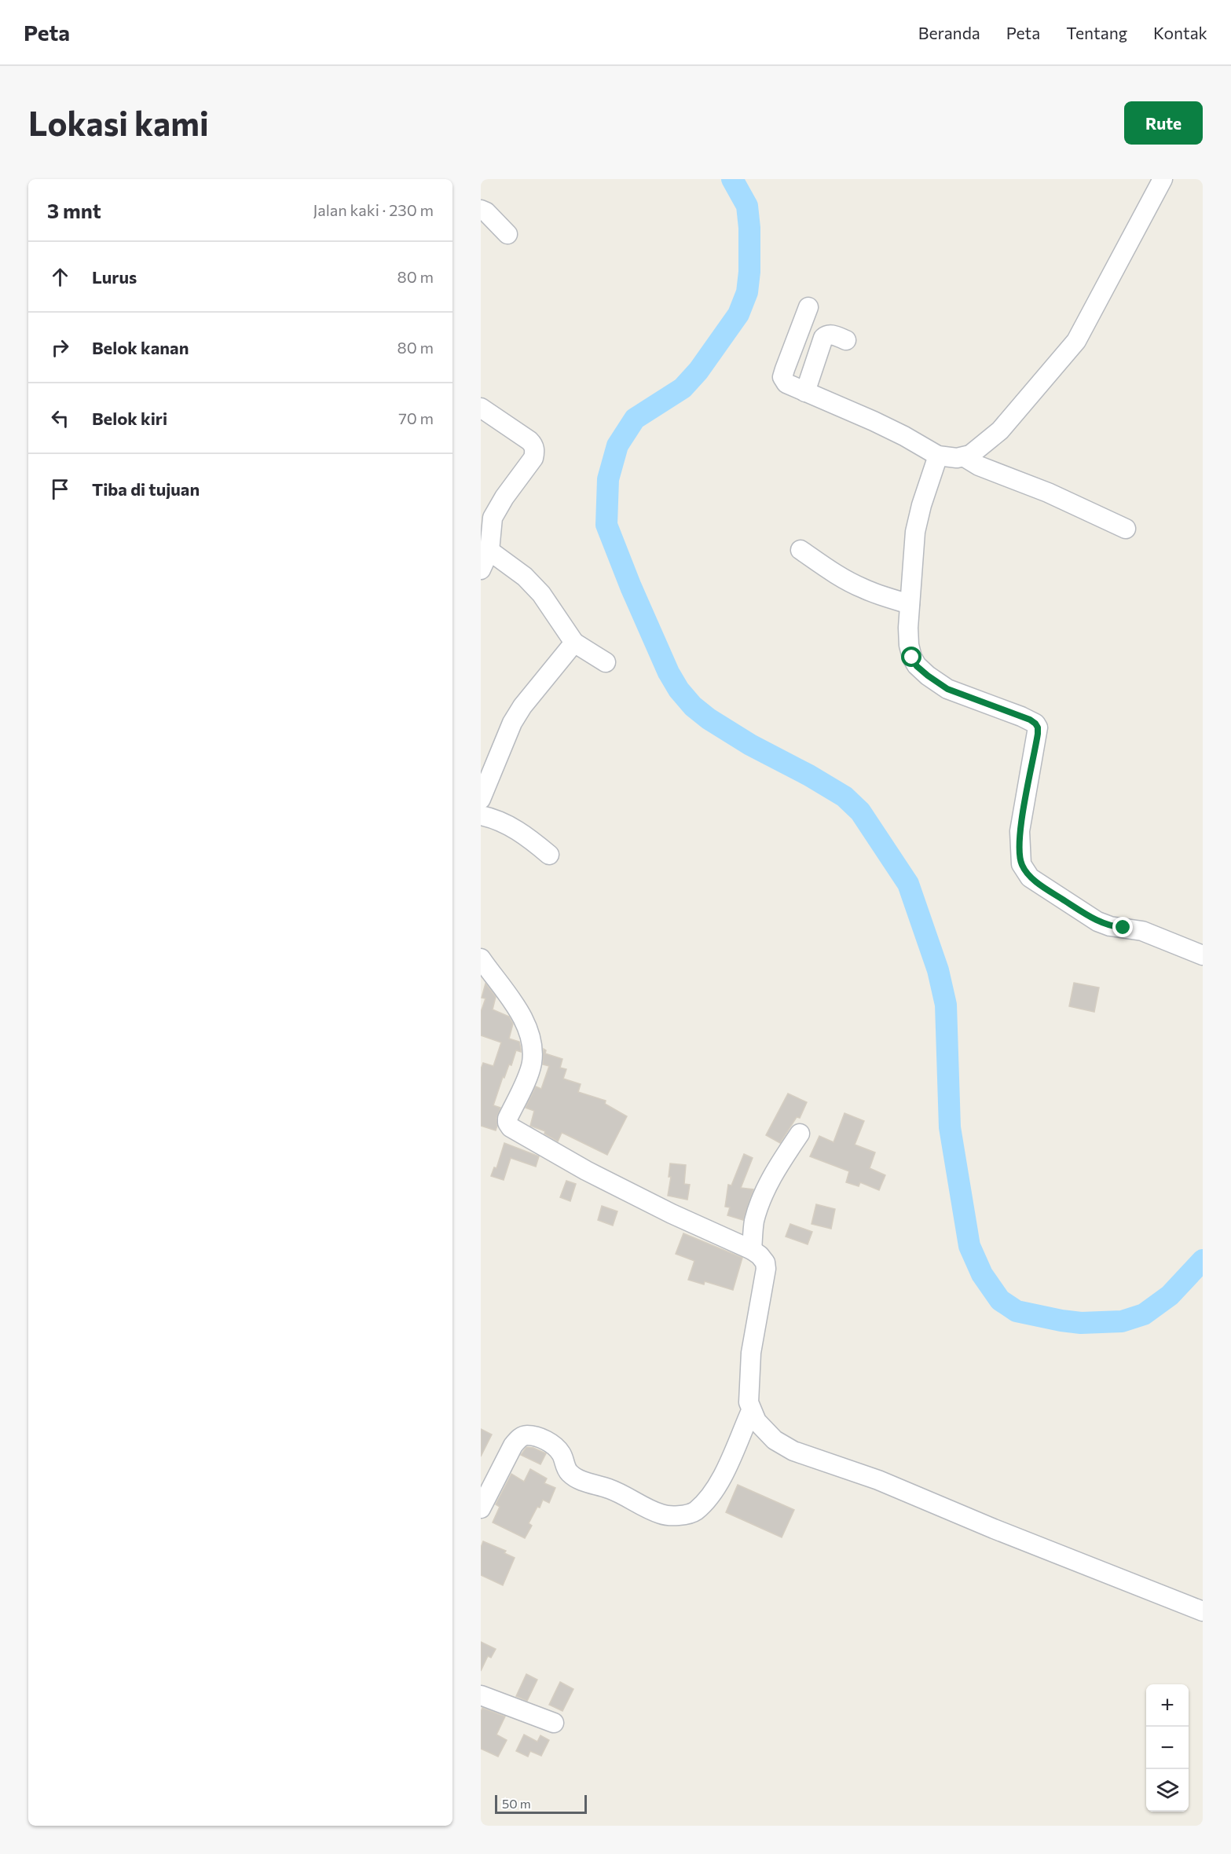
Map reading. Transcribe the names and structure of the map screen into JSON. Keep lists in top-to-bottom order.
{
  "scale_bar": "50 m",
  "page": {
    "header": "Peta",
    "nav": [
      "Beranda",
      "Peta",
      "Tentang",
      "Kontak"
    ],
    "buttons": "Rute",
    "title": "Lokasi kami",
    "heading": ["3 mnt", "Jalan kaki · 230 m"],
    "list": [
      ["Lurus", "80 m"],
      ["Belok kanan", "80 m"],
      ["Belok kiri", "70 m"],
      "Tiba di tujuan"
    ],
    "map_buttons": ["+", "−"],
    "scale": "50 m"
  }
}
